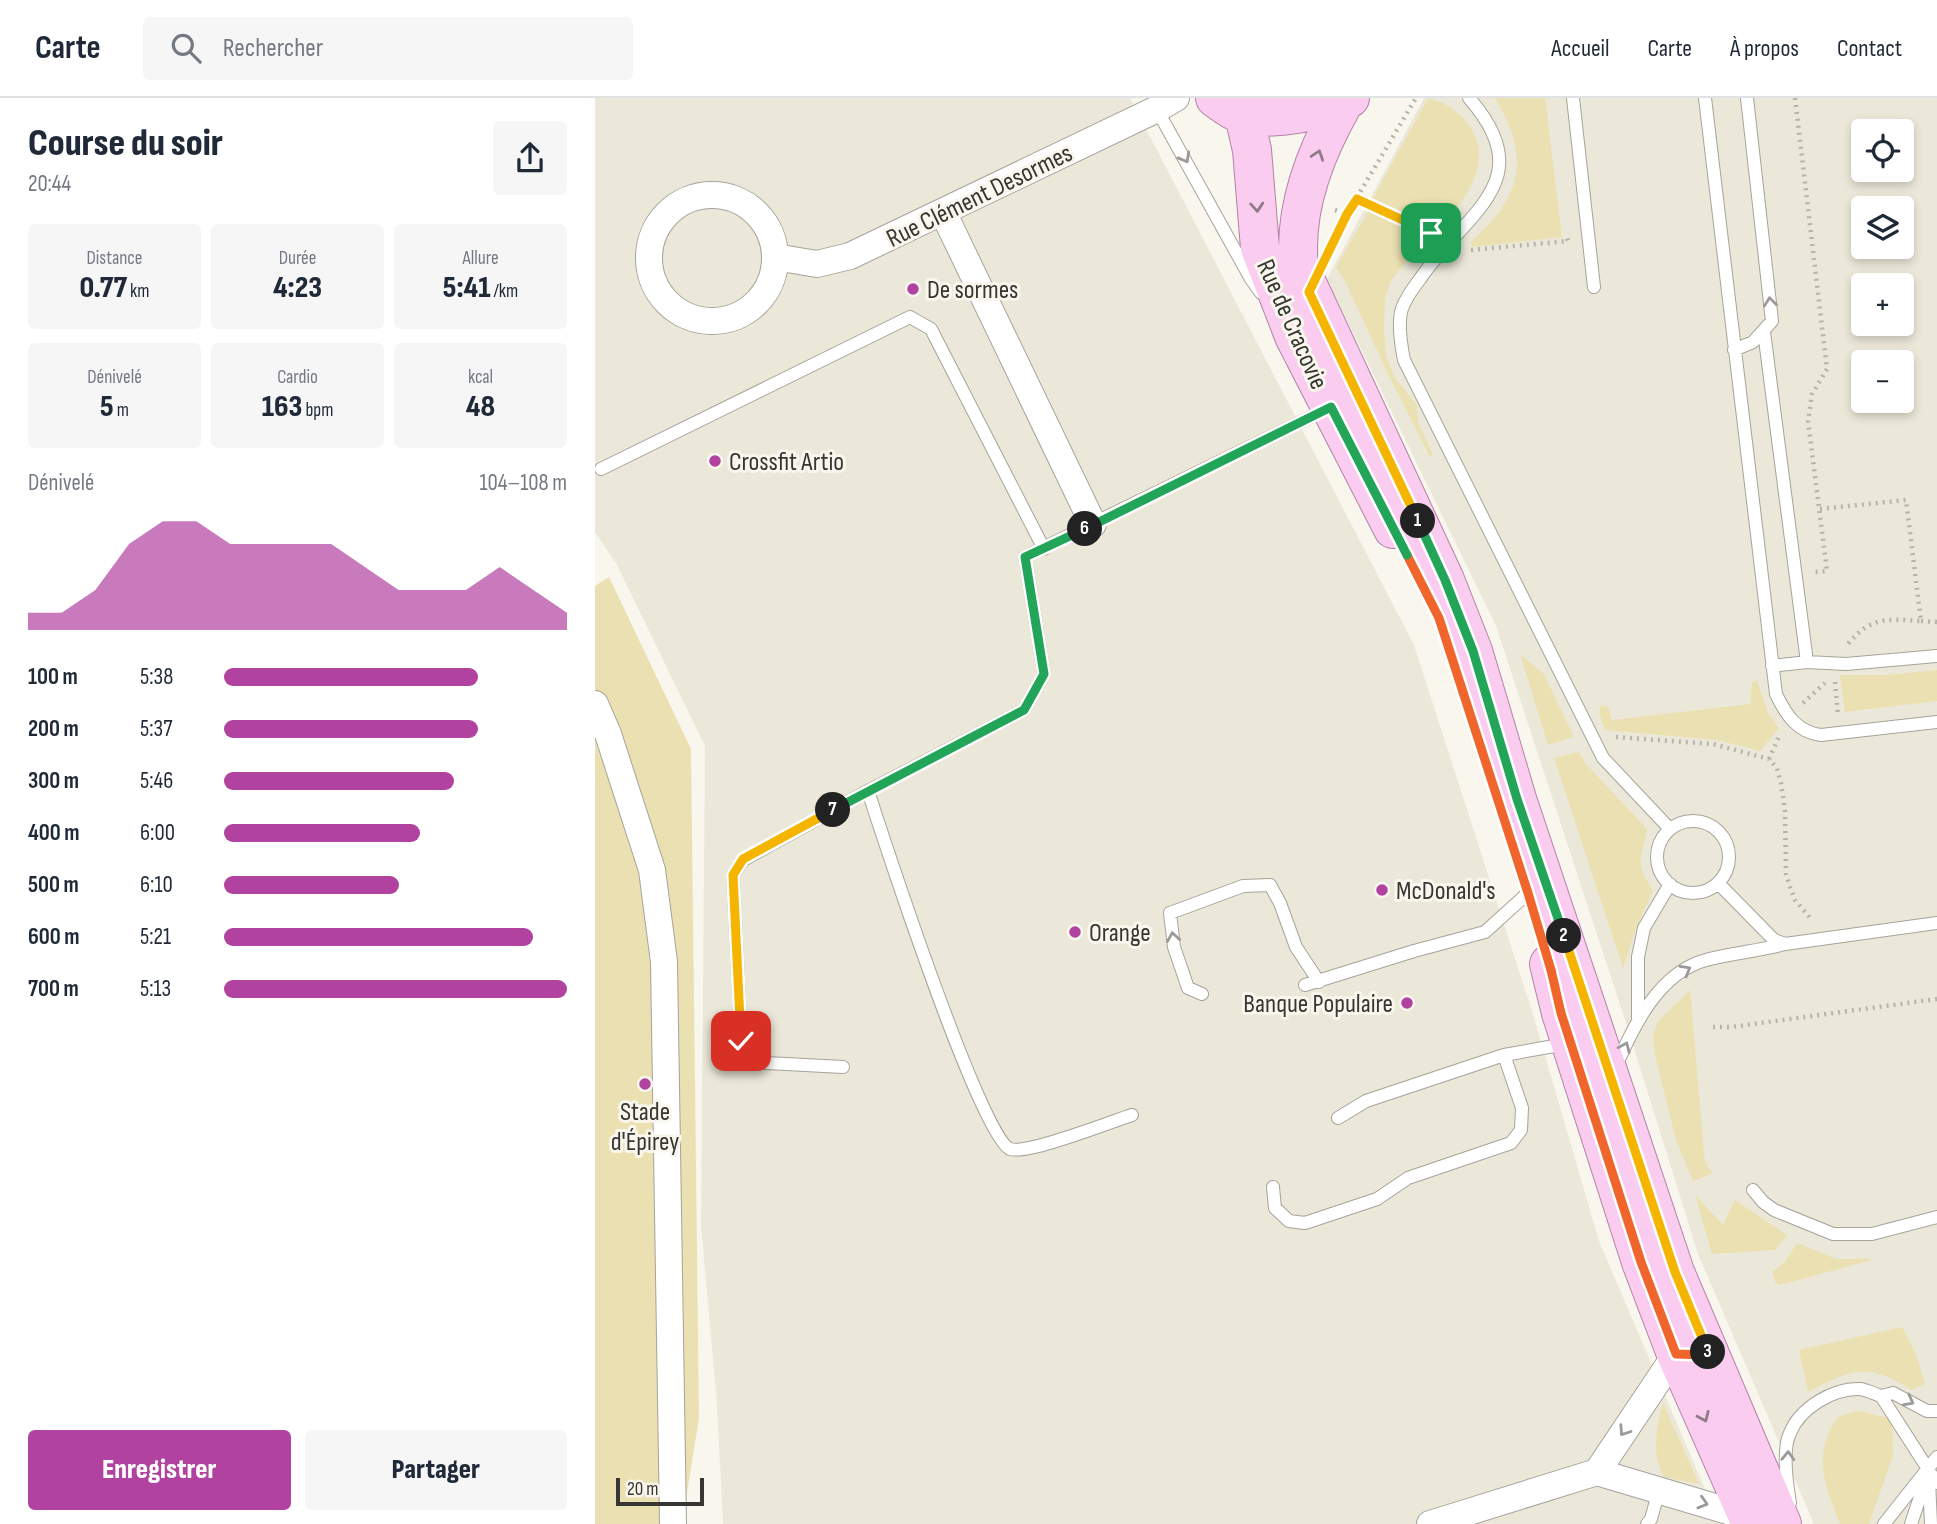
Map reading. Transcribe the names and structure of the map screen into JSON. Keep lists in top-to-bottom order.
{
  "streets": {
    "main road": ["Rue de Cracovie"],
    "street": ["Rue Clément Desormes"]
  },
  "places": [
    "De sormes",
    "Crossfit Artio",
    "McDonald's",
    "Orange",
    "Banque Populaire",
    "Stade d'Épirey"
  ],
  "scale_bar": "20 m",
  "page": {
    "header": "Carte",
    "search": "Rechercher",
    "nav": [
      "Accueil",
      "Carte",
      "À propos",
      "Contact"
    ],
    "heading": ["Course du soir", "20:44"],
    "map_buttons": ["+", "−"],
    "stats": [
      ["Distance", "0.77 km"],
      ["Durée", "4:23"],
      ["Allure", "5:41 /km"],
      ["Dénivelé", "5 m"],
      ["Cardio", "163 bpm"],
      ["kcal", "48"]
    ],
    "chart": ["Dénivelé", "104–108 m"],
    "pins": [
      "1",
      "6",
      "7",
      "2",
      "3"
    ],
    "list": [
      {
        "name": "100 m",
        "note": "5:38"
      },
      {
        "name": "200 m",
        "note": "5:37"
      },
      {
        "name": "300 m",
        "note": "5:46"
      },
      {
        "name": "400 m",
        "note": "6:00"
      },
      {
        "name": "500 m",
        "note": "6:10"
      },
      {
        "name": "600 m",
        "note": "5:21"
      },
      {
        "name": "700 m",
        "note": "5:13"
      }
    ],
    "buttons": ["Enregistrer", "Partager"],
    "scale": "20 m"
  }
}
